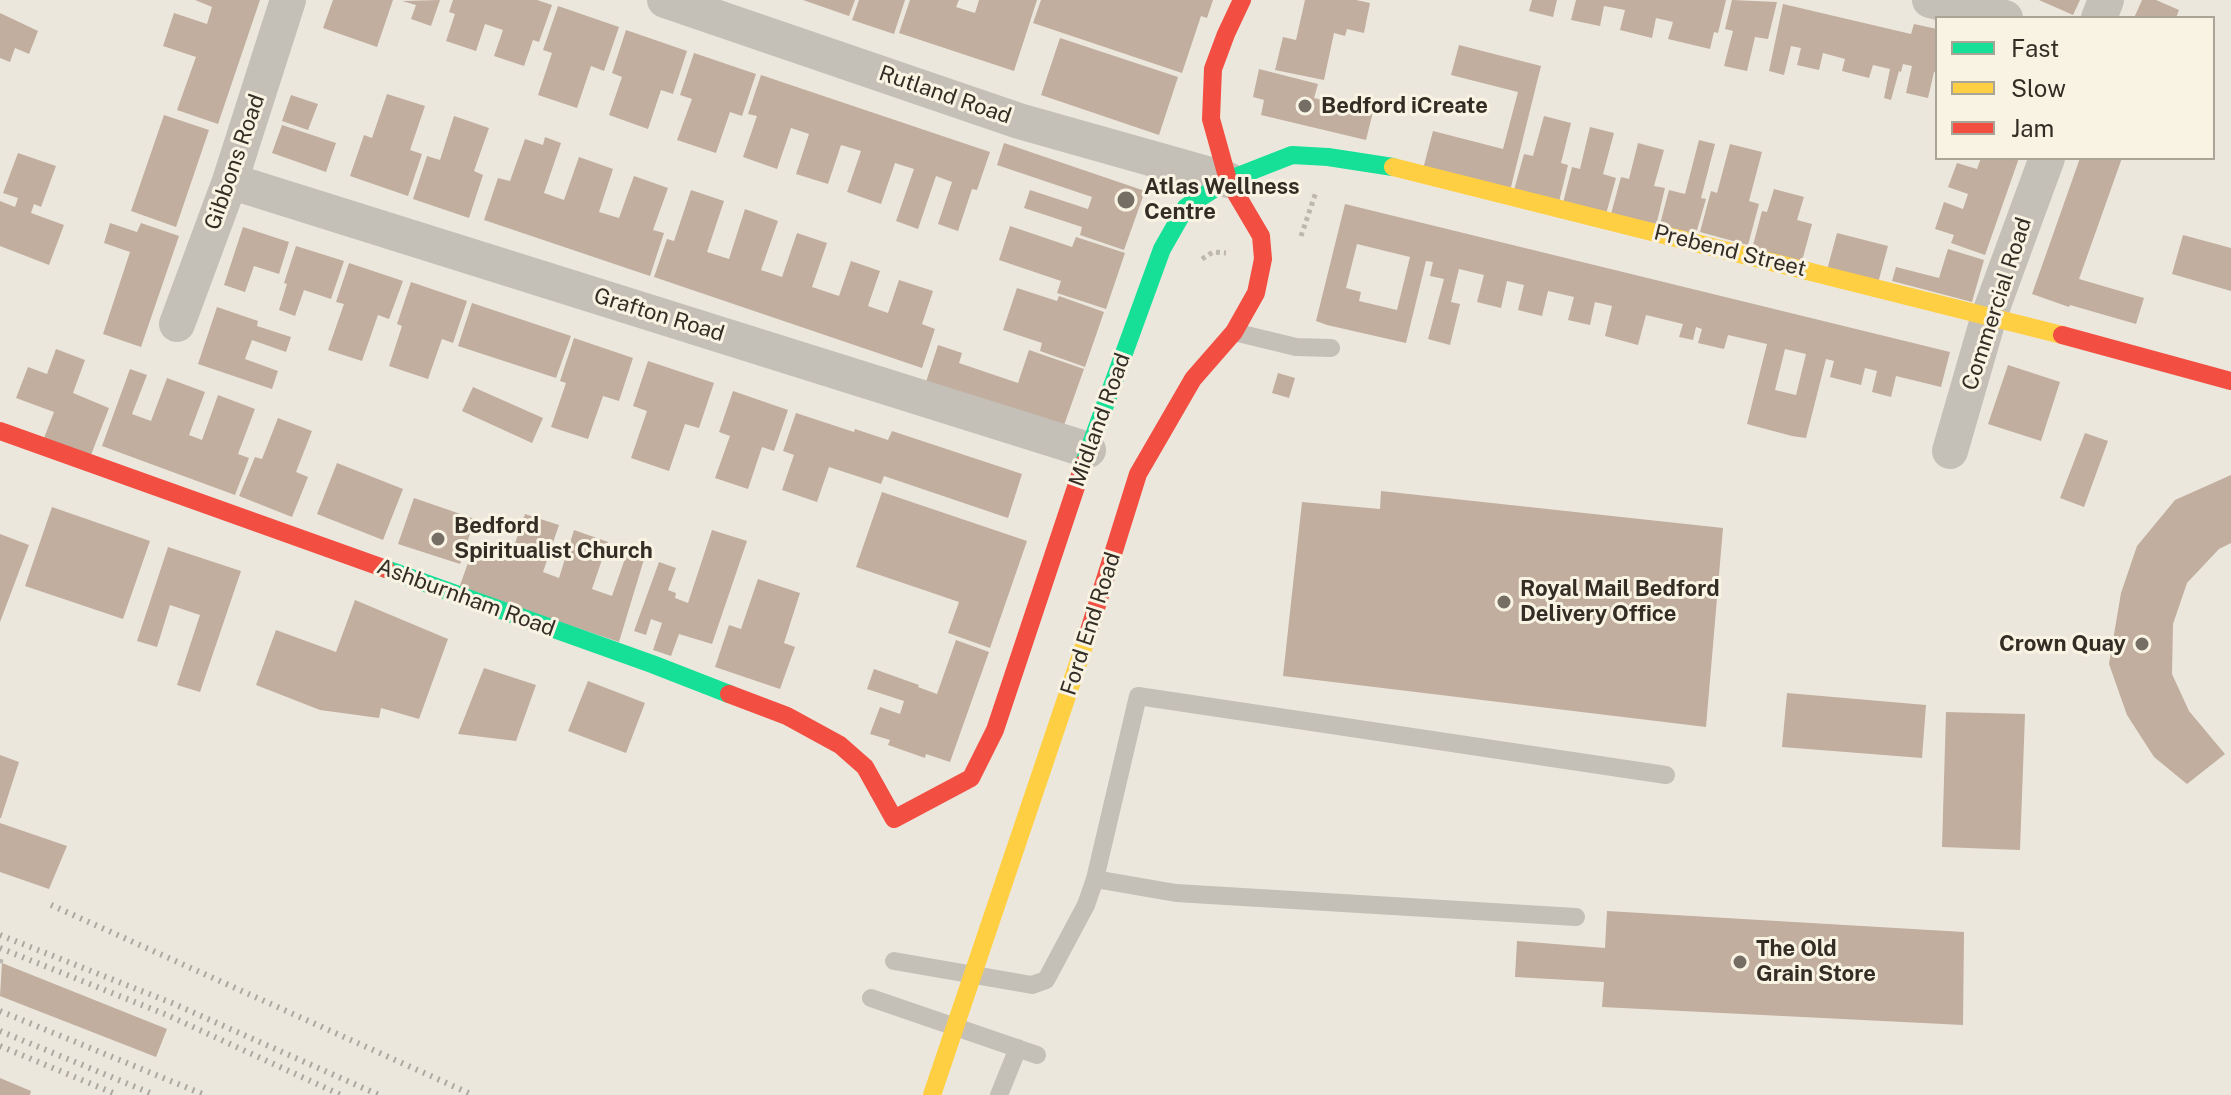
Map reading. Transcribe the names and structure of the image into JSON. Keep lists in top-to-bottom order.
{
  "streets": {
    "main road": [
      "Prebend Street",
      "Midland Road",
      "Ashburnham Road",
      "Ford End Road"
    ],
    "street": [
      "Rutland Road",
      "Gibbons Road",
      "Commercial Road",
      "Grafton Road"
    ]
  },
  "crossings": [
    ["Rutland Road", "Prebend Street"],
    ["Rutland Road", "Midland Road"],
    ["Rutland Road", "Ford End Road"],
    ["Gibbons Road", "Grafton Road"],
    ["Prebend Street", "Commercial Road"],
    ["Prebend Street", "Midland Road"],
    ["Prebend Street", "Ford End Road"],
    ["Grafton Road", "Midland Road"],
    ["Midland Road", "Ashburnham Road"],
    ["Midland Road", "Ford End Road"]
  ],
  "places": [
    "Bedford iCreate",
    "Atlas Wellness Centre",
    "Bedford Spiritualist Church",
    "Royal Mail Bedford Delivery Office",
    "Crown Quay",
    "The Old Grain Store"
  ],
  "legend": ["Fast", "Slow", "Jam"]
}
